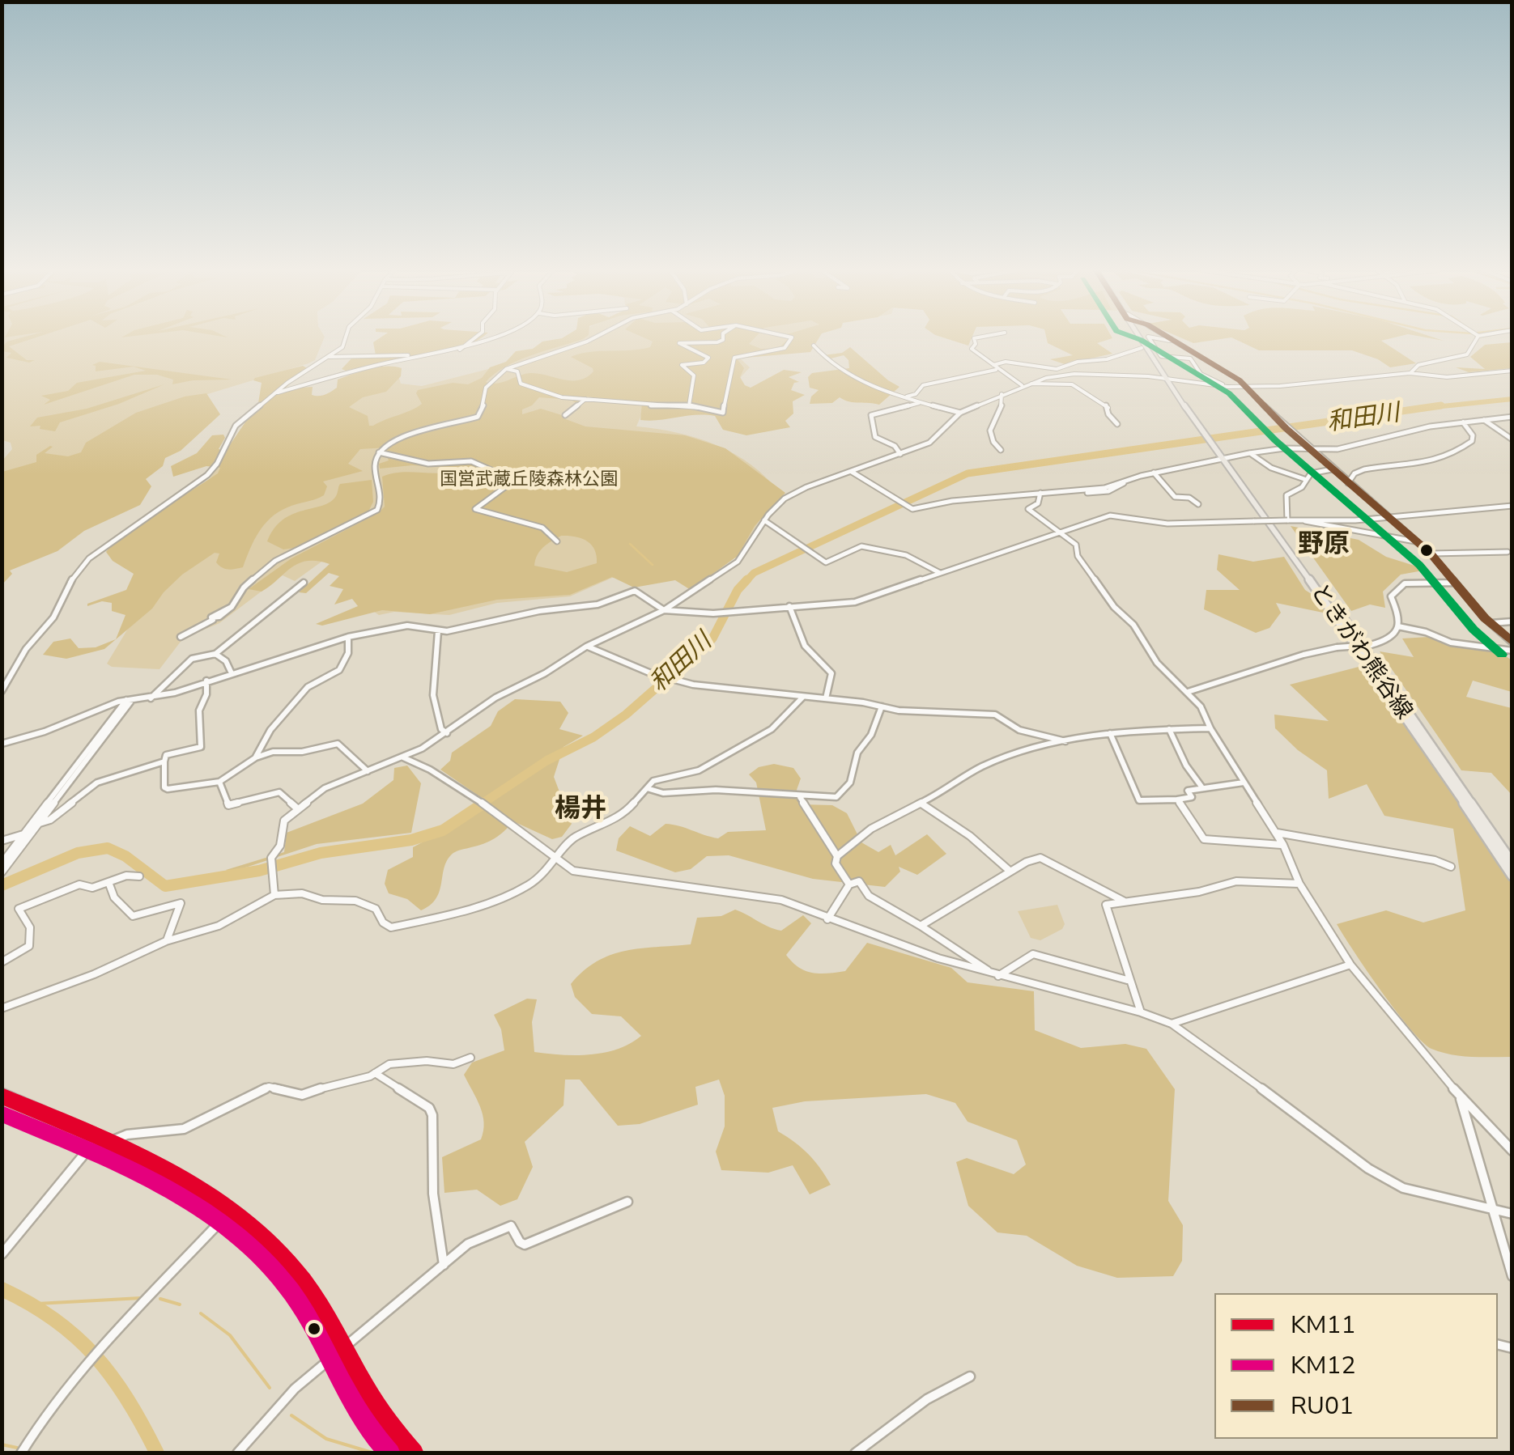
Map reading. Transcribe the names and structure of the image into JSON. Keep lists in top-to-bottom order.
{
  "streets": {
    "main road": ["ときがわ熊谷線"]
  },
  "districts": ["野原", "楊井"],
  "water": ["和田川"],
  "parks": ["国営武蔵丘陵森林公園"],
  "lines": ["transit line RU01", "transit line KM11", "transit line KM12"],
  "legend": ["KM11", "KM12", "RU01"]
}
